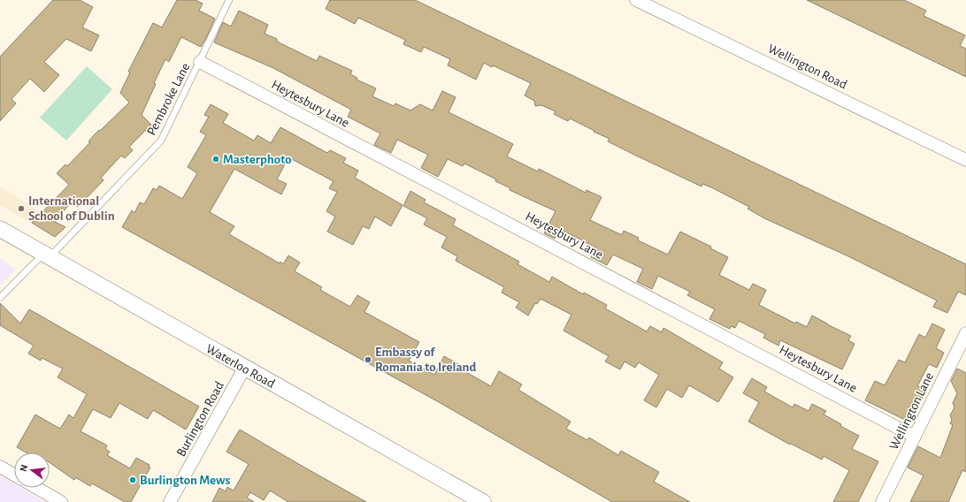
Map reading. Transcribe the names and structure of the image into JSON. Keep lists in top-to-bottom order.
{
  "streets": {
    "street": [
      "Wellington Road",
      "Heytesbury Lane",
      "Waterloo Road",
      "Wellington Lane",
      "Burlington Road"
    ],
    "lane": ["Pembroke Lane"]
  },
  "crossings": [
    ["Pembroke Lane", "Heytesbury Lane"],
    ["Pembroke Lane", "Waterloo Road"],
    ["Heytesbury Lane", "Wellington Lane"],
    ["Waterloo Road", "Burlington Road"]
  ],
  "places": [
    "Masterphoto",
    "International School of Dublin",
    "Embassy of Romania to Ireland",
    "Burlington Mews"
  ],
  "north": "left"
}
